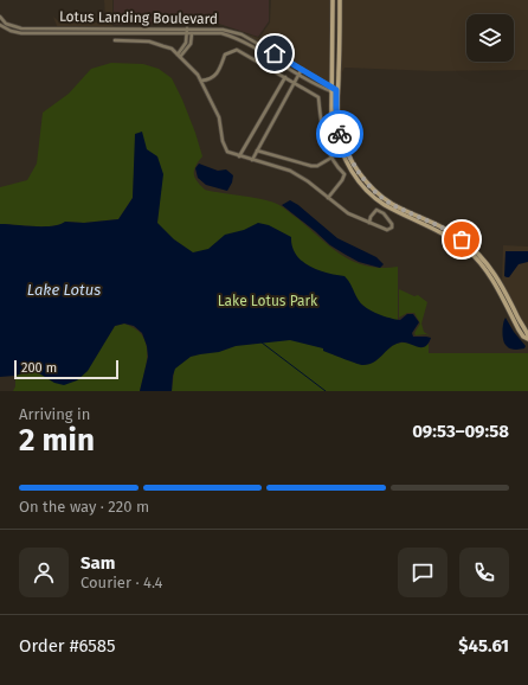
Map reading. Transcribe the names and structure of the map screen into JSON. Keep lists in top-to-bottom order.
{
  "streets": {
    "street": ["Lotus Landing Boulevard"]
  },
  "water": ["Lake Lotus"],
  "parks": ["Lake Lotus Park"],
  "scale_bar": "200 m",
  "page": {
    "scale": "200 m",
    "heading": ["2 min", "Arriving in", "09:53–09:58"],
    "panel": [
      "Sam",
      "Courier · 4.4",
      "Order #6585",
      "$45.61"
    ],
    "bar": "On the way · 220 m"
  }
}
